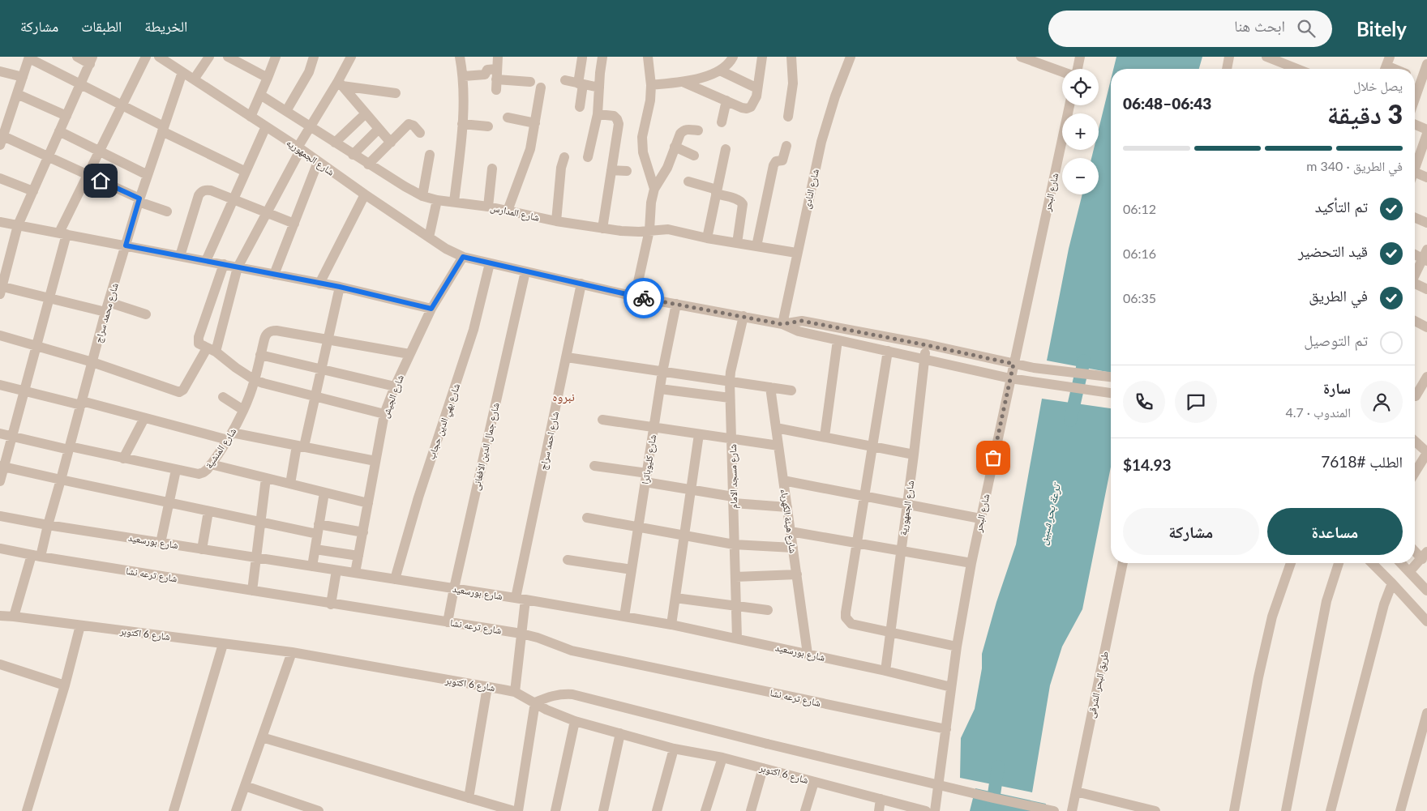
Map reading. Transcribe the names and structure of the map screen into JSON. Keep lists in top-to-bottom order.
{
  "streets": {
    "street": [
      "شارع الجمهوريه",
      "شارع النادى",
      "شارع البحر",
      "شارع المدارس",
      "شارع محمد سراج",
      "شارع الجيش",
      "شارع بهي الدين حجاب",
      "شارع احمد سراج",
      "شارع جمال الدين الافغانى",
      "شارع المنشية",
      "شارع كليوباترا",
      "شارع مسجد الامام",
      "شارع الجمهورية",
      "شارع هيئة الكهرباء",
      "شارع بورسعيد",
      "شارع ترعه نشا",
      "شارع 6 اكتوبر",
      "طريق البحر الشرقى"
    ]
  },
  "crossings": [
    ["شارع الجمهوريه", "شارع النادى"],
    ["شارع الجمهوريه", "شارع محمد سراج"],
    ["شارع الجمهوريه", "شارع الجيش"],
    ["شارع الجمهوريه", "شارع بهي الدين حجاب"],
    ["شارع الجمهوريه", "شارع احمد سراج"],
    ["شارع الجمهوريه", "شارع جمال الدين الافغانى"],
    ["شارع الجمهوريه", "شارع كليوباترا"],
    ["شارع الجمهوريه", "شارع مسجد الامام"],
    ["شارع النادى", "شارع المدارس"],
    ["شارع البحر", "شارع بورسعيد"],
    ["شارع البحر", "شارع ترعه نشا"],
    ["شارع محمد سراج", "شارع المنشية"],
    ["شارع محمد سراج", "شارع بورسعيد"],
    ["شارع محمد سراج", "شارع ترعه نشا"],
    ["شارع محمد سراج", "شارع 6 اكتوبر"],
    ["شارع الجيش", "شارع بورسعيد"],
    ["شارع بهي الدين حجاب", "شارع بورسعيد"],
    ["شارع احمد سراج", "شارع بورسعيد"],
    ["شارع احمد سراج", "شارع ترعه نشا"],
    ["شارع احمد سراج", "شارع 6 اكتوبر"],
    ["شارع جمال الدين الافغانى", "شارع بورسعيد"],
    ["شارع جمال الدين الافغانى", "شارع ترعه نشا"],
    ["شارع كليوباترا", "شارع بورسعيد"],
    ["شارع مسجد الامام", "شارع بورسعيد"],
    ["شارع الجمهورية", "شارع بورسعيد"],
    ["شارع هيئة الكهرباء", "شارع بورسعيد"]
  ],
  "districts": ["نبروه"],
  "water": ["ترعة بحر شبين"],
  "page": {
    "header": "Bitely",
    "search": "ابحث هنا",
    "nav": ["الخريطة", "الطبقات", "مشاركة"],
    "map_buttons": ["+", "−"],
    "heading": ["3 دقيقة", "يصل خلال", "06:43–06:48"],
    "panel": [
      "سارة",
      "المندوب · 4.7",
      "الطلب #7618",
      "$14.93"
    ],
    "bar": "في الطريق · 340 m",
    "list": [
      ["تم التأكيد", "06:12"],
      ["قيد التحضير", "06:16"],
      ["في الطريق", "06:35"],
      "تم التوصيل"
    ],
    "buttons": ["مساعدة", "مشاركة"]
  }
}
